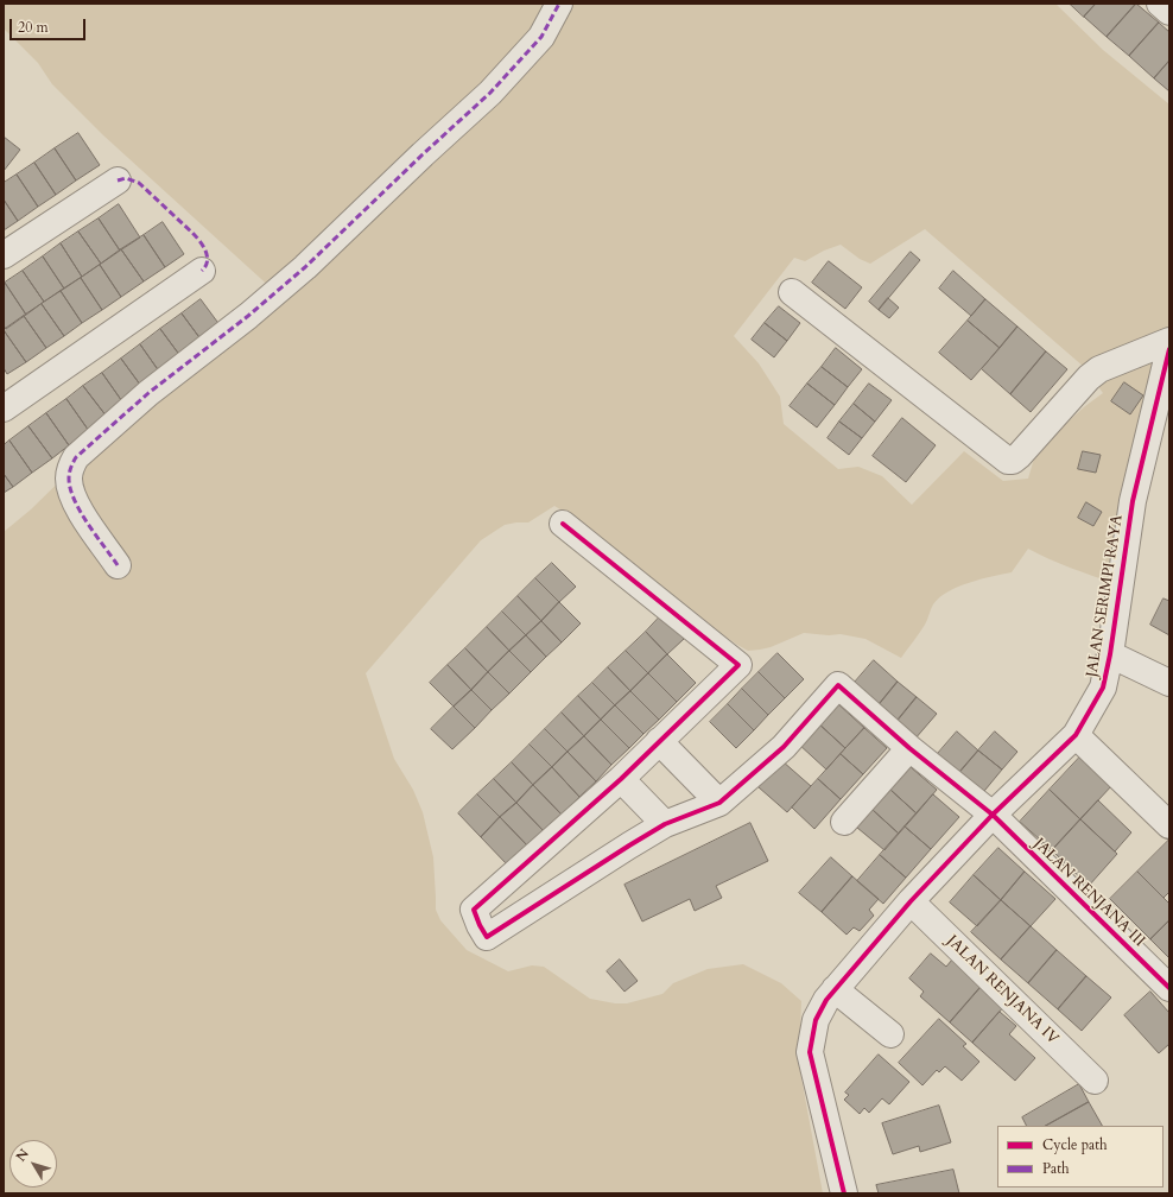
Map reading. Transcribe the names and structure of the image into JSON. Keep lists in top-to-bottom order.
{
  "streets": {
    "street": ["JALAN SERIMPI RAYA", "JALAN RENJANA III", "JALAN RENJANA IV"]
  },
  "crossings": [
    ["JALAN SERIMPI RAYA", "JALAN RENJANA III"],
    ["JALAN SERIMPI RAYA", "JALAN RENJANA IV"]
  ],
  "legend": ["Cycle path", "Path"],
  "scale_bar": "20 m",
  "north": "top left"
}
